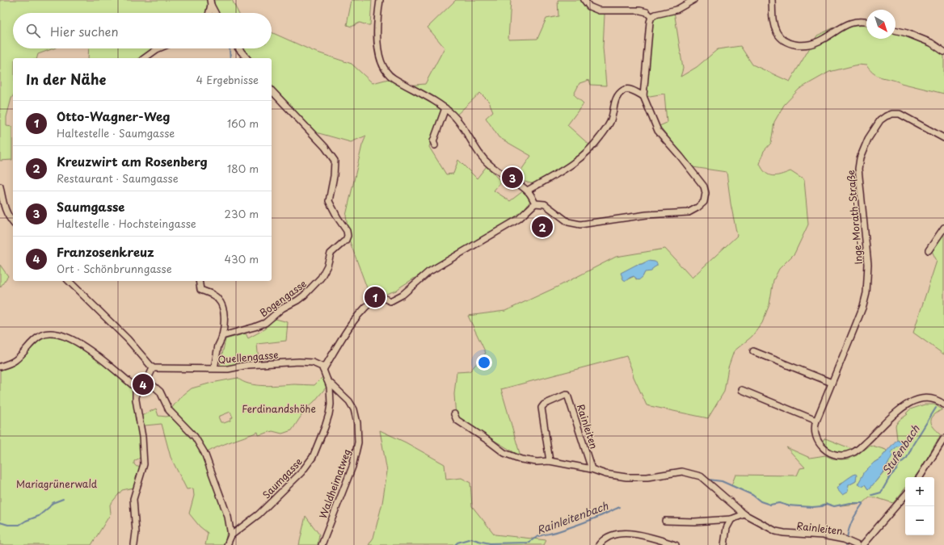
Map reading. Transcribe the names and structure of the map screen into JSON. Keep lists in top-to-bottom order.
{
  "streets": {
    "street": [
      "Inge-Morath-Straße",
      "Bogengasse",
      "Quellengasse",
      "Rainleiten",
      "Saumgasse",
      "Waldheimatweg"
    ]
  },
  "crossings": [
    ["Quellengasse", "Saumgasse"],
    ["Saumgasse", "Waldheimatweg"]
  ],
  "water": ["Stufenbach", "Rainleitenbach"],
  "parks": ["Ferdinandshöhe", "Mariagrünerwald"],
  "north": "bottom right",
  "page": {
    "search": "Hier suchen",
    "heading": ["In der Nähe", "4 Ergebnisse"],
    "list": [
      {
        "mark": "1",
        "name": "Otto-Wagner-Weg",
        "note": "Haltestelle · Saumgasse",
        "value": "160 m"
      },
      {
        "mark": "2",
        "name": "Kreuzwirt am Rosenberg",
        "note": "Restaurant · Saumgasse",
        "value": "180 m"
      },
      {
        "mark": "3",
        "name": "Saumgasse",
        "note": "Haltestelle · Hochsteingasse",
        "value": "230 m"
      },
      {
        "mark": "4",
        "name": "Franzosenkreuz",
        "note": "Ort · Schönbrunngasse",
        "value": "430 m"
      }
    ],
    "pins": [
      "3",
      "2",
      "1",
      "4"
    ],
    "map_buttons": ["+", "−"]
  }
}
